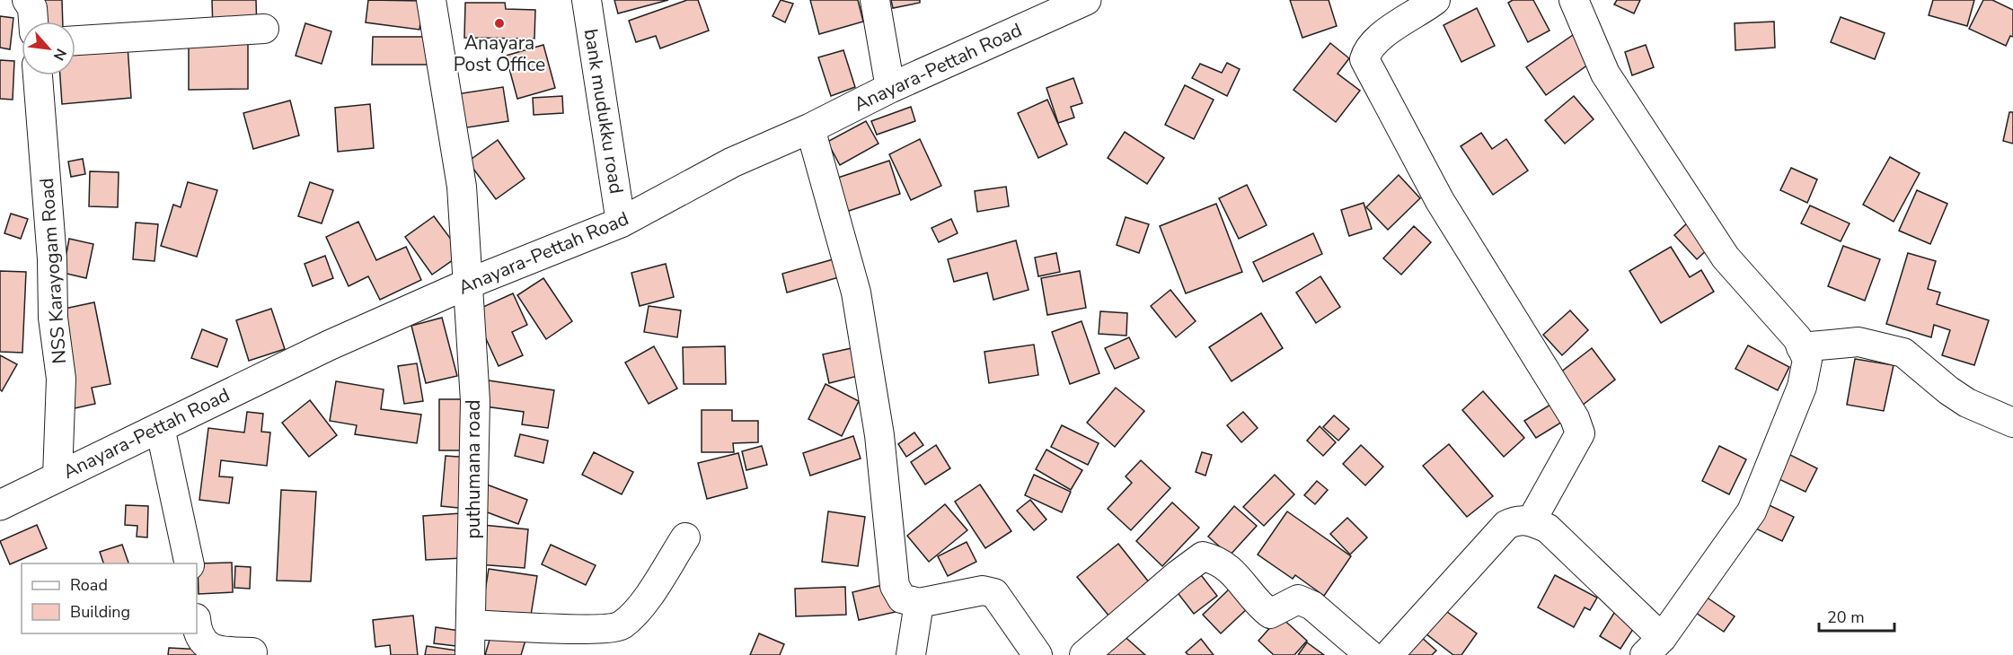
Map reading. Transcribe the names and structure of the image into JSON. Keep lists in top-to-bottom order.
{
  "streets": {
    "main road": ["Anayara-Pettah Road"],
    "street": ["bank mudukku road", "NSS Karayogam Road", "puthumana road"]
  },
  "crossings": [
    ["Anayara-Pettah Road", "bank mudukku road"],
    ["Anayara-Pettah Road", "NSS Karayogam Road"],
    ["Anayara-Pettah Road", "puthumana road"]
  ],
  "places": ["Anayara Post Office"],
  "legend": ["Road", "Building"],
  "scale_bar": "20 m",
  "north": "bottom right"
}
